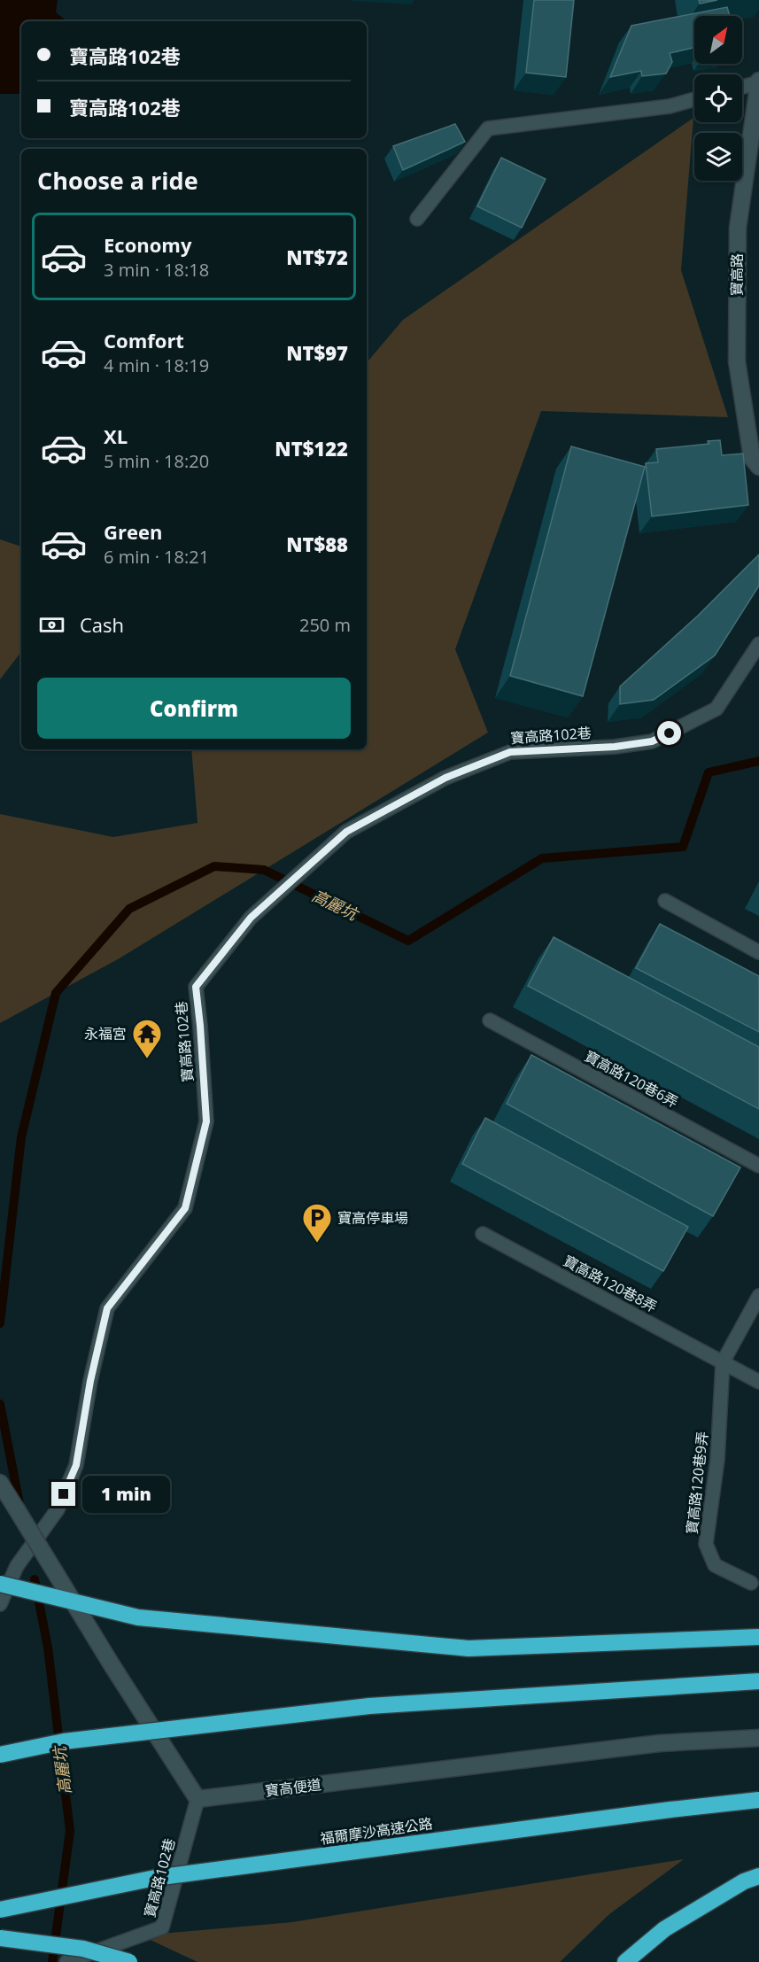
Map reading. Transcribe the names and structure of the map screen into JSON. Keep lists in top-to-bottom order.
{
  "streets": {
    "highway": ["福爾摩沙高速公路"],
    "street": ["寶高路", "寶高便道"],
    "lane": [
      "寶高路102巷",
      "寶高路120巷6弄",
      "寶高路120巷8弄",
      "寶高路120巷9弄"
    ]
  },
  "crossings": [
    ["寶高路102巷", "寶高便道"],
    ["寶高路120巷8弄", "寶高路120巷9弄"]
  ],
  "water": ["高麗坑"],
  "places": {
    "temple": ["永福宮"],
    "parking": ["寶高停車場"]
  },
  "north": "top right",
  "page": {
    "banner": ["寶高路102巷", "寶高路102巷"],
    "heading": "Choose a ride",
    "list": [
      {
        "name": "Economy",
        "note": "3 min · 18:18",
        "value": "NT$72"
      },
      {
        "name": "Comfort",
        "note": "4 min · 18:19",
        "value": "NT$97"
      },
      {
        "name": "XL",
        "note": "5 min · 18:20",
        "value": "NT$122"
      },
      {
        "name": "Green",
        "note": "6 min · 18:21",
        "value": "NT$88"
      }
    ],
    "pay": ["Cash", "250 m"],
    "buttons": "Confirm",
    "bubble": "1 min"
  }
}
